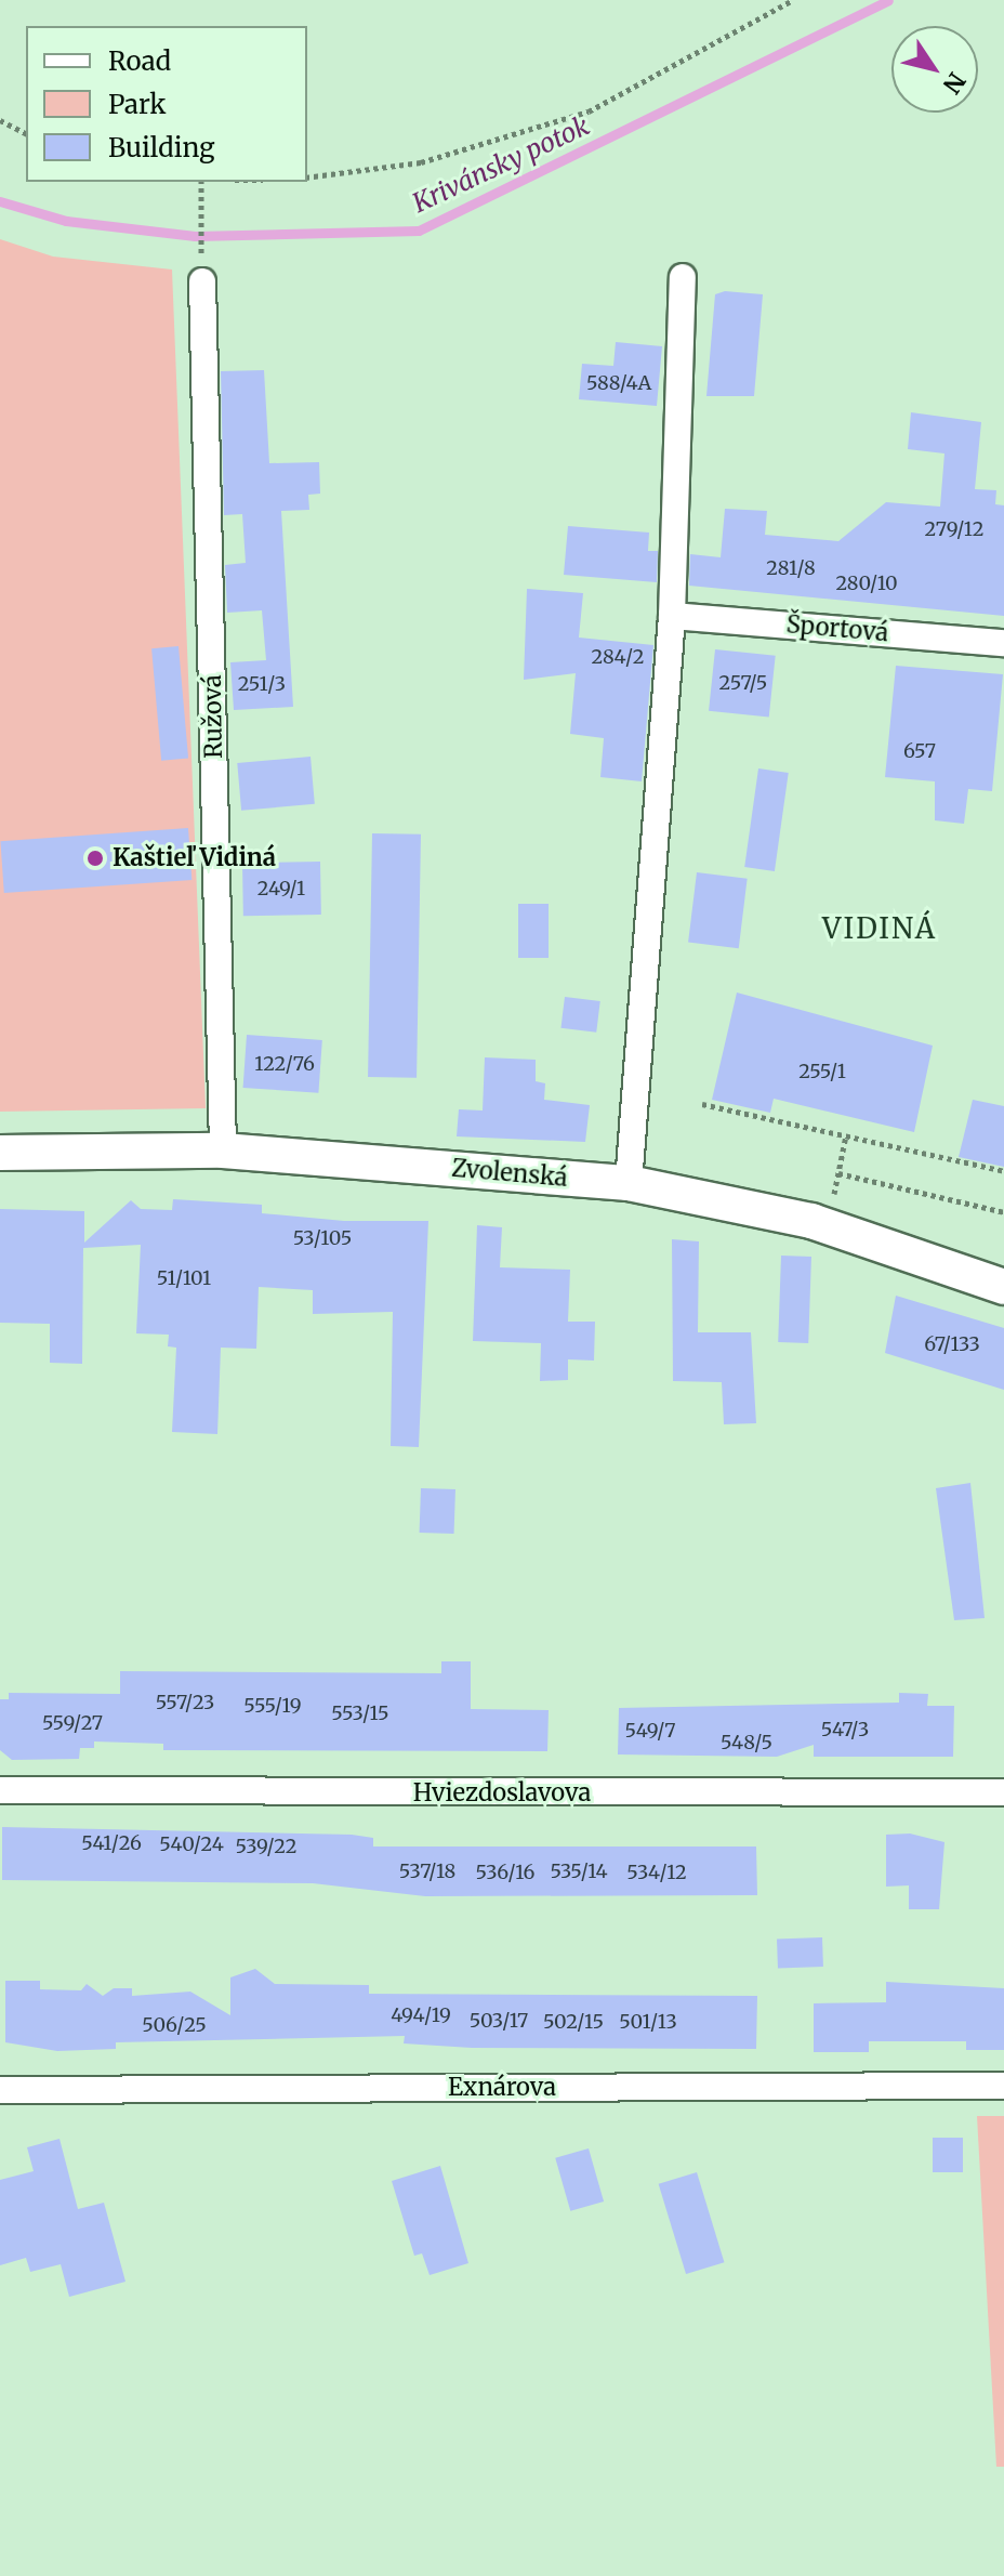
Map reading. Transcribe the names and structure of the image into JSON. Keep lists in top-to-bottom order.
{
  "streets": {
    "street": [
      "Športová",
      "Ružová",
      "Zvolenská",
      "Hviezdoslavova",
      "Exnárova"
    ]
  },
  "crossings": [
    ["Ružová", "Zvolenská"]
  ],
  "districts": ["VIDINÁ"],
  "water": ["Krivánsky potok"],
  "places": ["Kaštieľ Vidiná"],
  "house_numbers": [
    "588/4A",
    "279/12",
    "281/8",
    "280/10",
    "284/2",
    "257/5",
    "251/3",
    "657",
    "249/1",
    "122/76",
    "255/1",
    "53/105",
    "51/101",
    "67/133",
    "557/23",
    "555/19",
    "553/15",
    "559/27",
    "547/3",
    "549/7",
    "548/5",
    "541/26",
    "540/24",
    "539/22",
    "537/18",
    "535/14",
    "536/16",
    "534/12",
    "494/19",
    "503/17",
    "502/15",
    "501/13",
    "506/25"
  ],
  "legend": ["Road", "Park", "Building"],
  "north": "bottom right"
}
